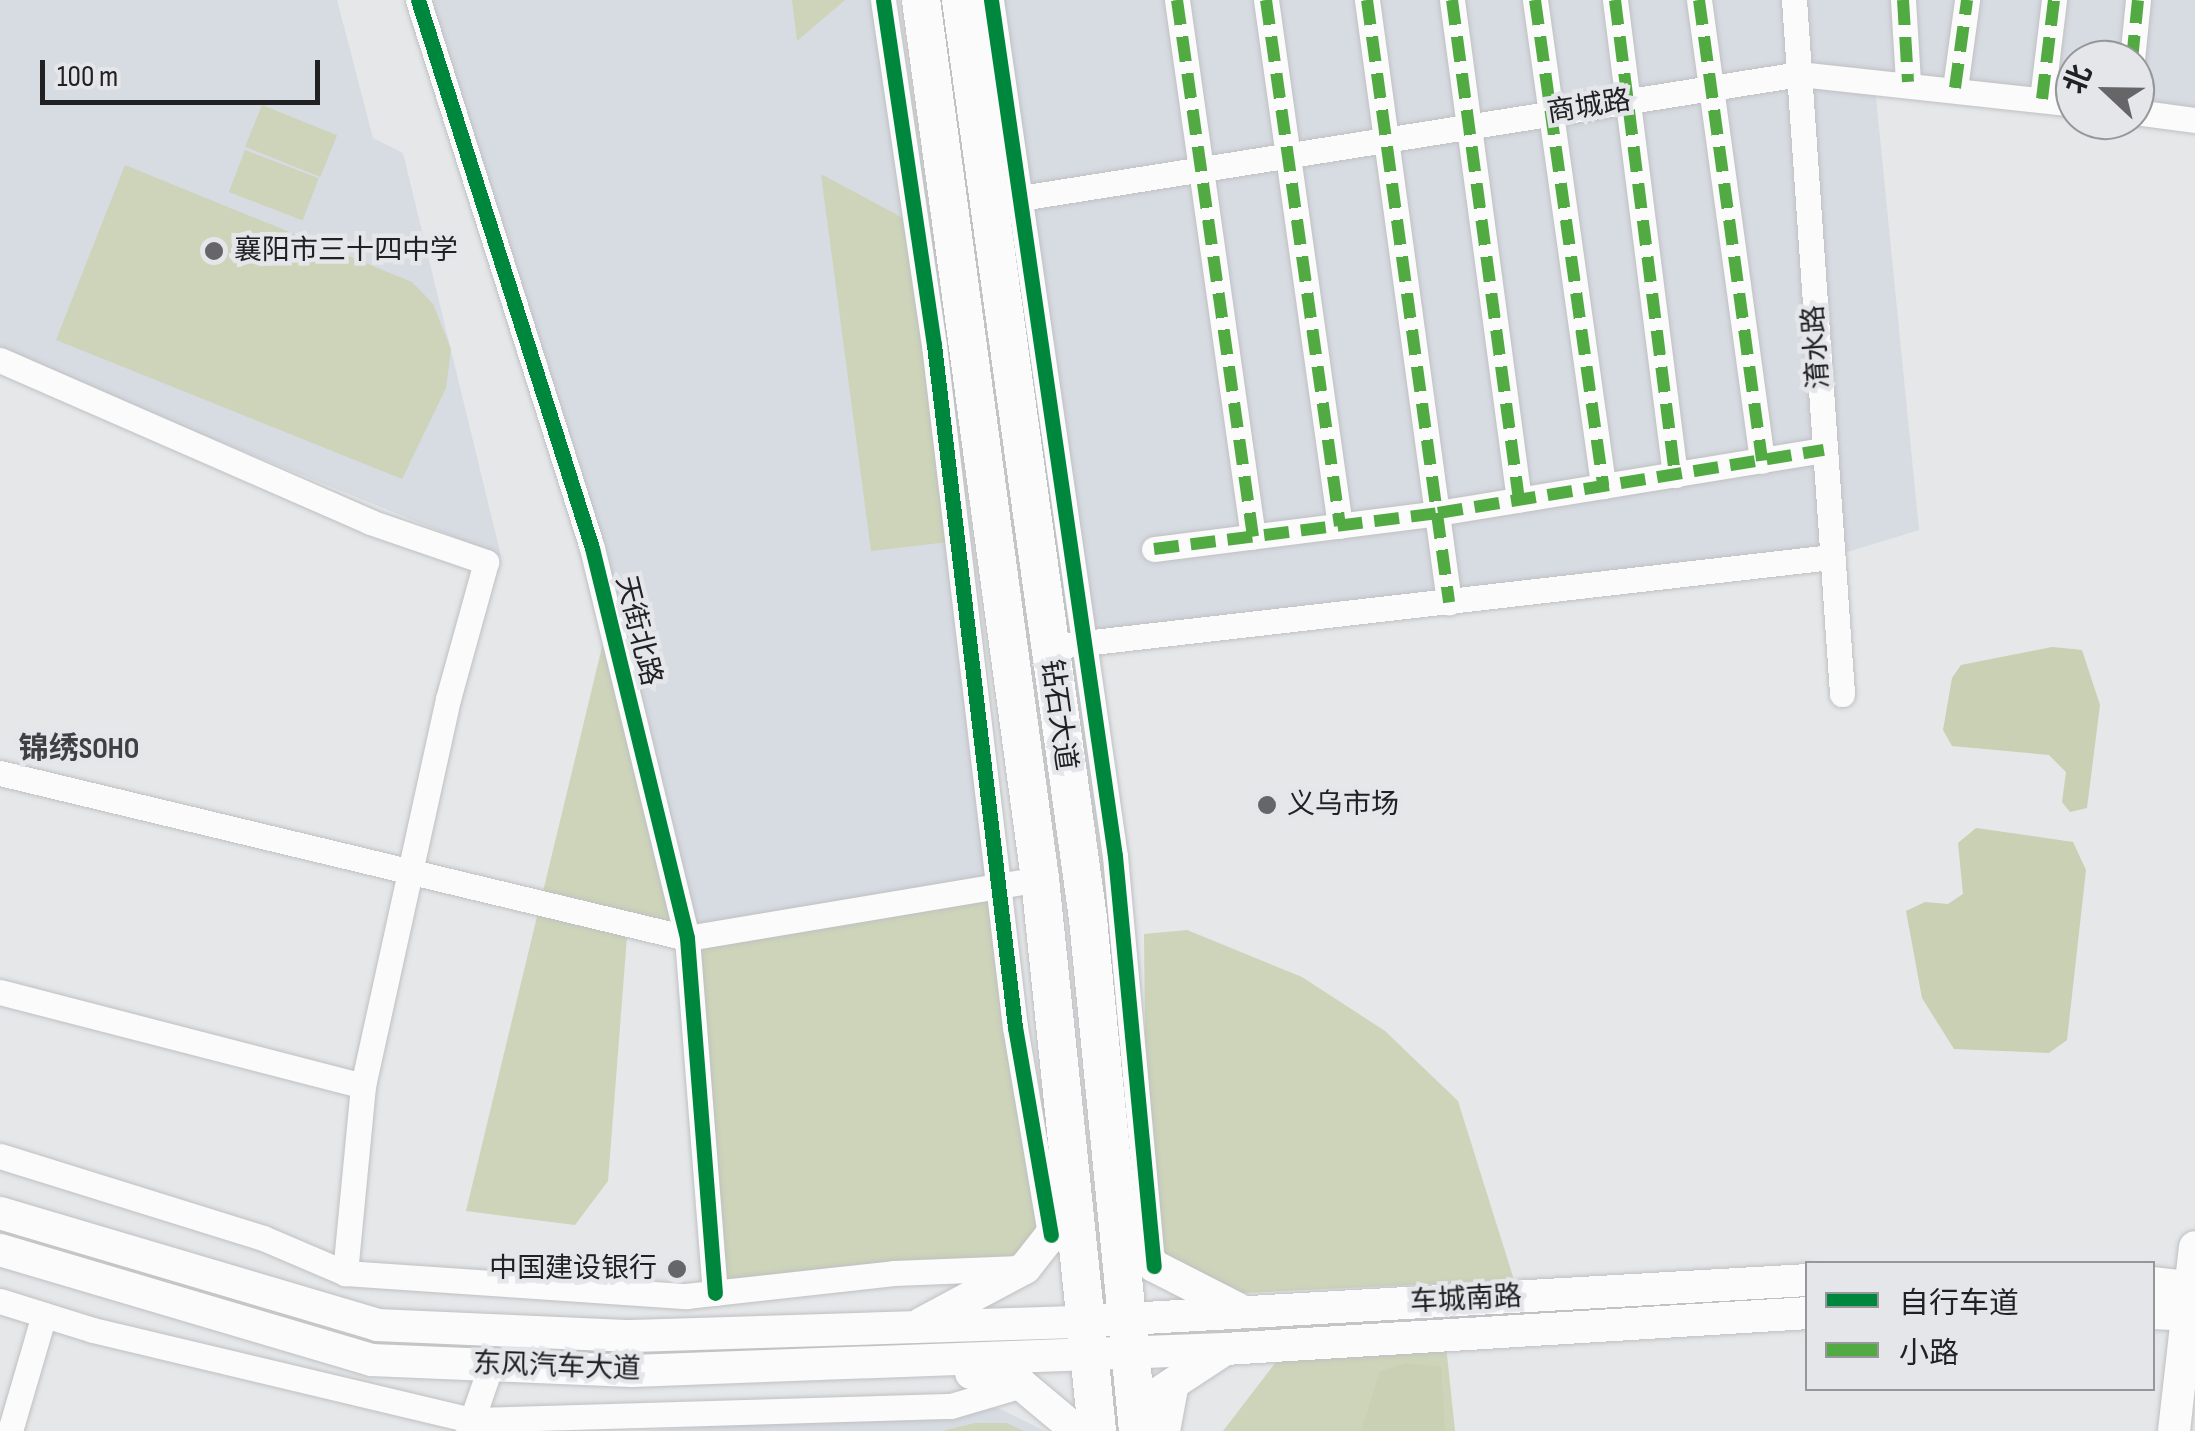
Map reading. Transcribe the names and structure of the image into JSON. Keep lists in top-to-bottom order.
{
  "streets": {
    "highway": ["钻石大道"],
    "main road": ["车城南路", "东风汽车大道"],
    "street": ["商城路", "淯水路", "天街北路"]
  },
  "crossings": [
    ["商城路", "淯水路"],
    ["商城路", "钻石大道"],
    ["钻石大道", "车城南路"],
    ["钻石大道", "东风汽车大道"],
    ["车城南路", "东风汽车大道"]
  ],
  "districts": ["锦绣SOHO"],
  "places": ["襄阳市三十四中学", "义乌市场", "中国建设银行"],
  "legend": ["自行车道", "小路"],
  "scale_bar": "100 m",
  "north": "left"
}
